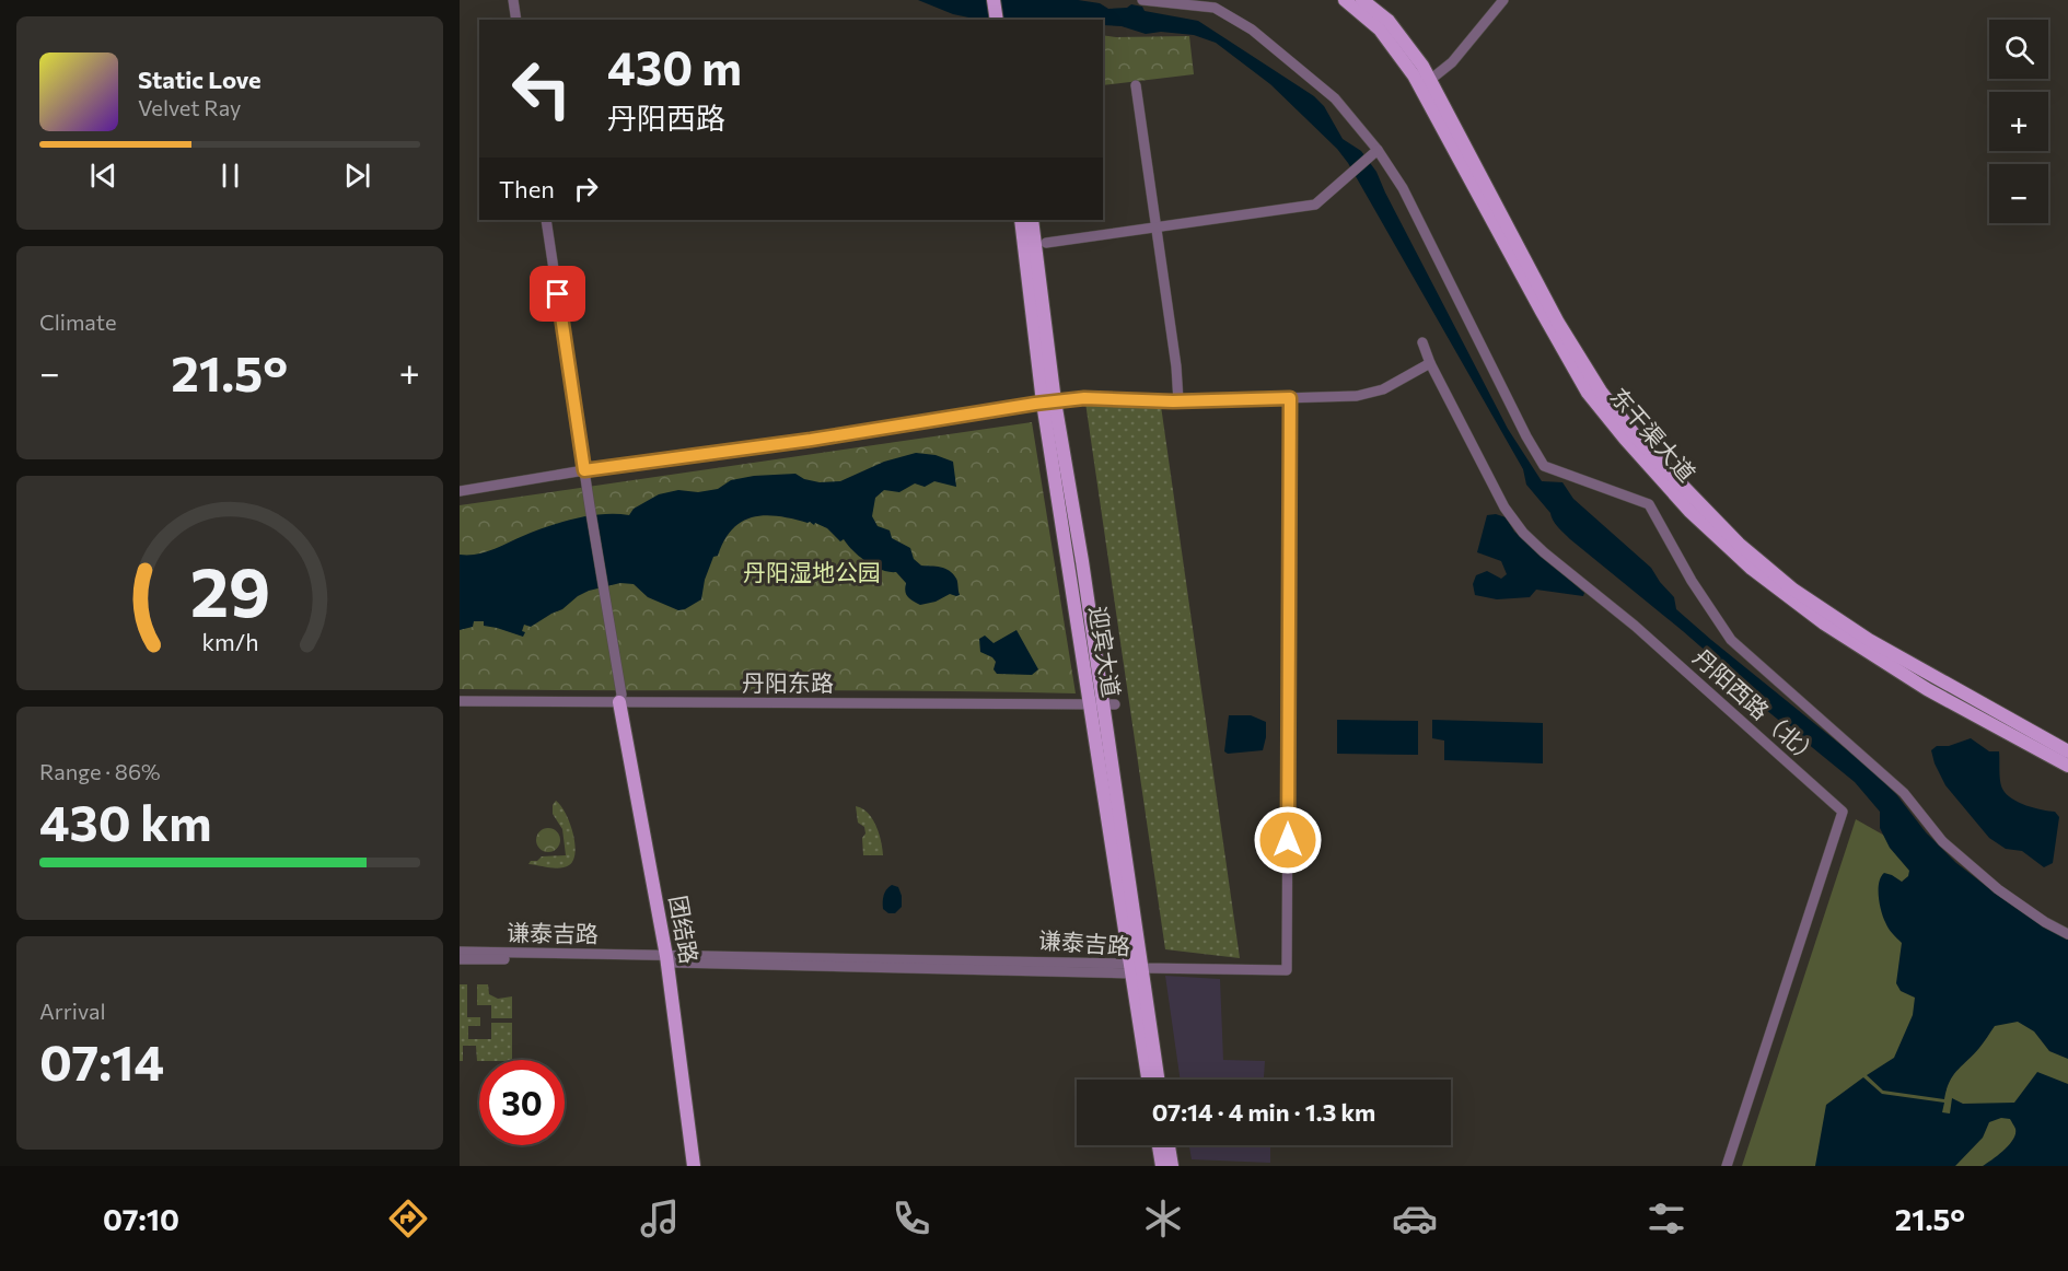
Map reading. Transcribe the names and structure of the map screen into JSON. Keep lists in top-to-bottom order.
{
  "streets": {
    "main road": ["东干渠大道", "迎宾大道", "团结路"],
    "street": ["丹阳东路", "丹阳西路（北）", "谦泰吉路"]
  },
  "crossings": [
    ["迎宾大道", "丹阳东路"],
    ["迎宾大道", "谦泰吉路"],
    ["丹阳东路", "团结路"],
    ["团结路", "谦泰吉路"]
  ],
  "parks": ["丹阳湿地公园"],
  "page": {
    "map_buttons": ["+", "−"],
    "turn": ["430 m", "丹阳西路"],
    "song": ["Static Love", "Velvet Ray"],
    "then": "Then",
    "tile": [
      "Climate",
      ["Range · 86%", "430 km"],
      ["Arrival", "07:14"]
    ],
    "heat": ["−", "21.5°", "+"],
    "limit": "30",
    "trip": "07:14 · 4 min · 1.3 km",
    "tabs": ["07:10", "21.5°"],
    "gauge": ["29", "km/h"]
  }
}
